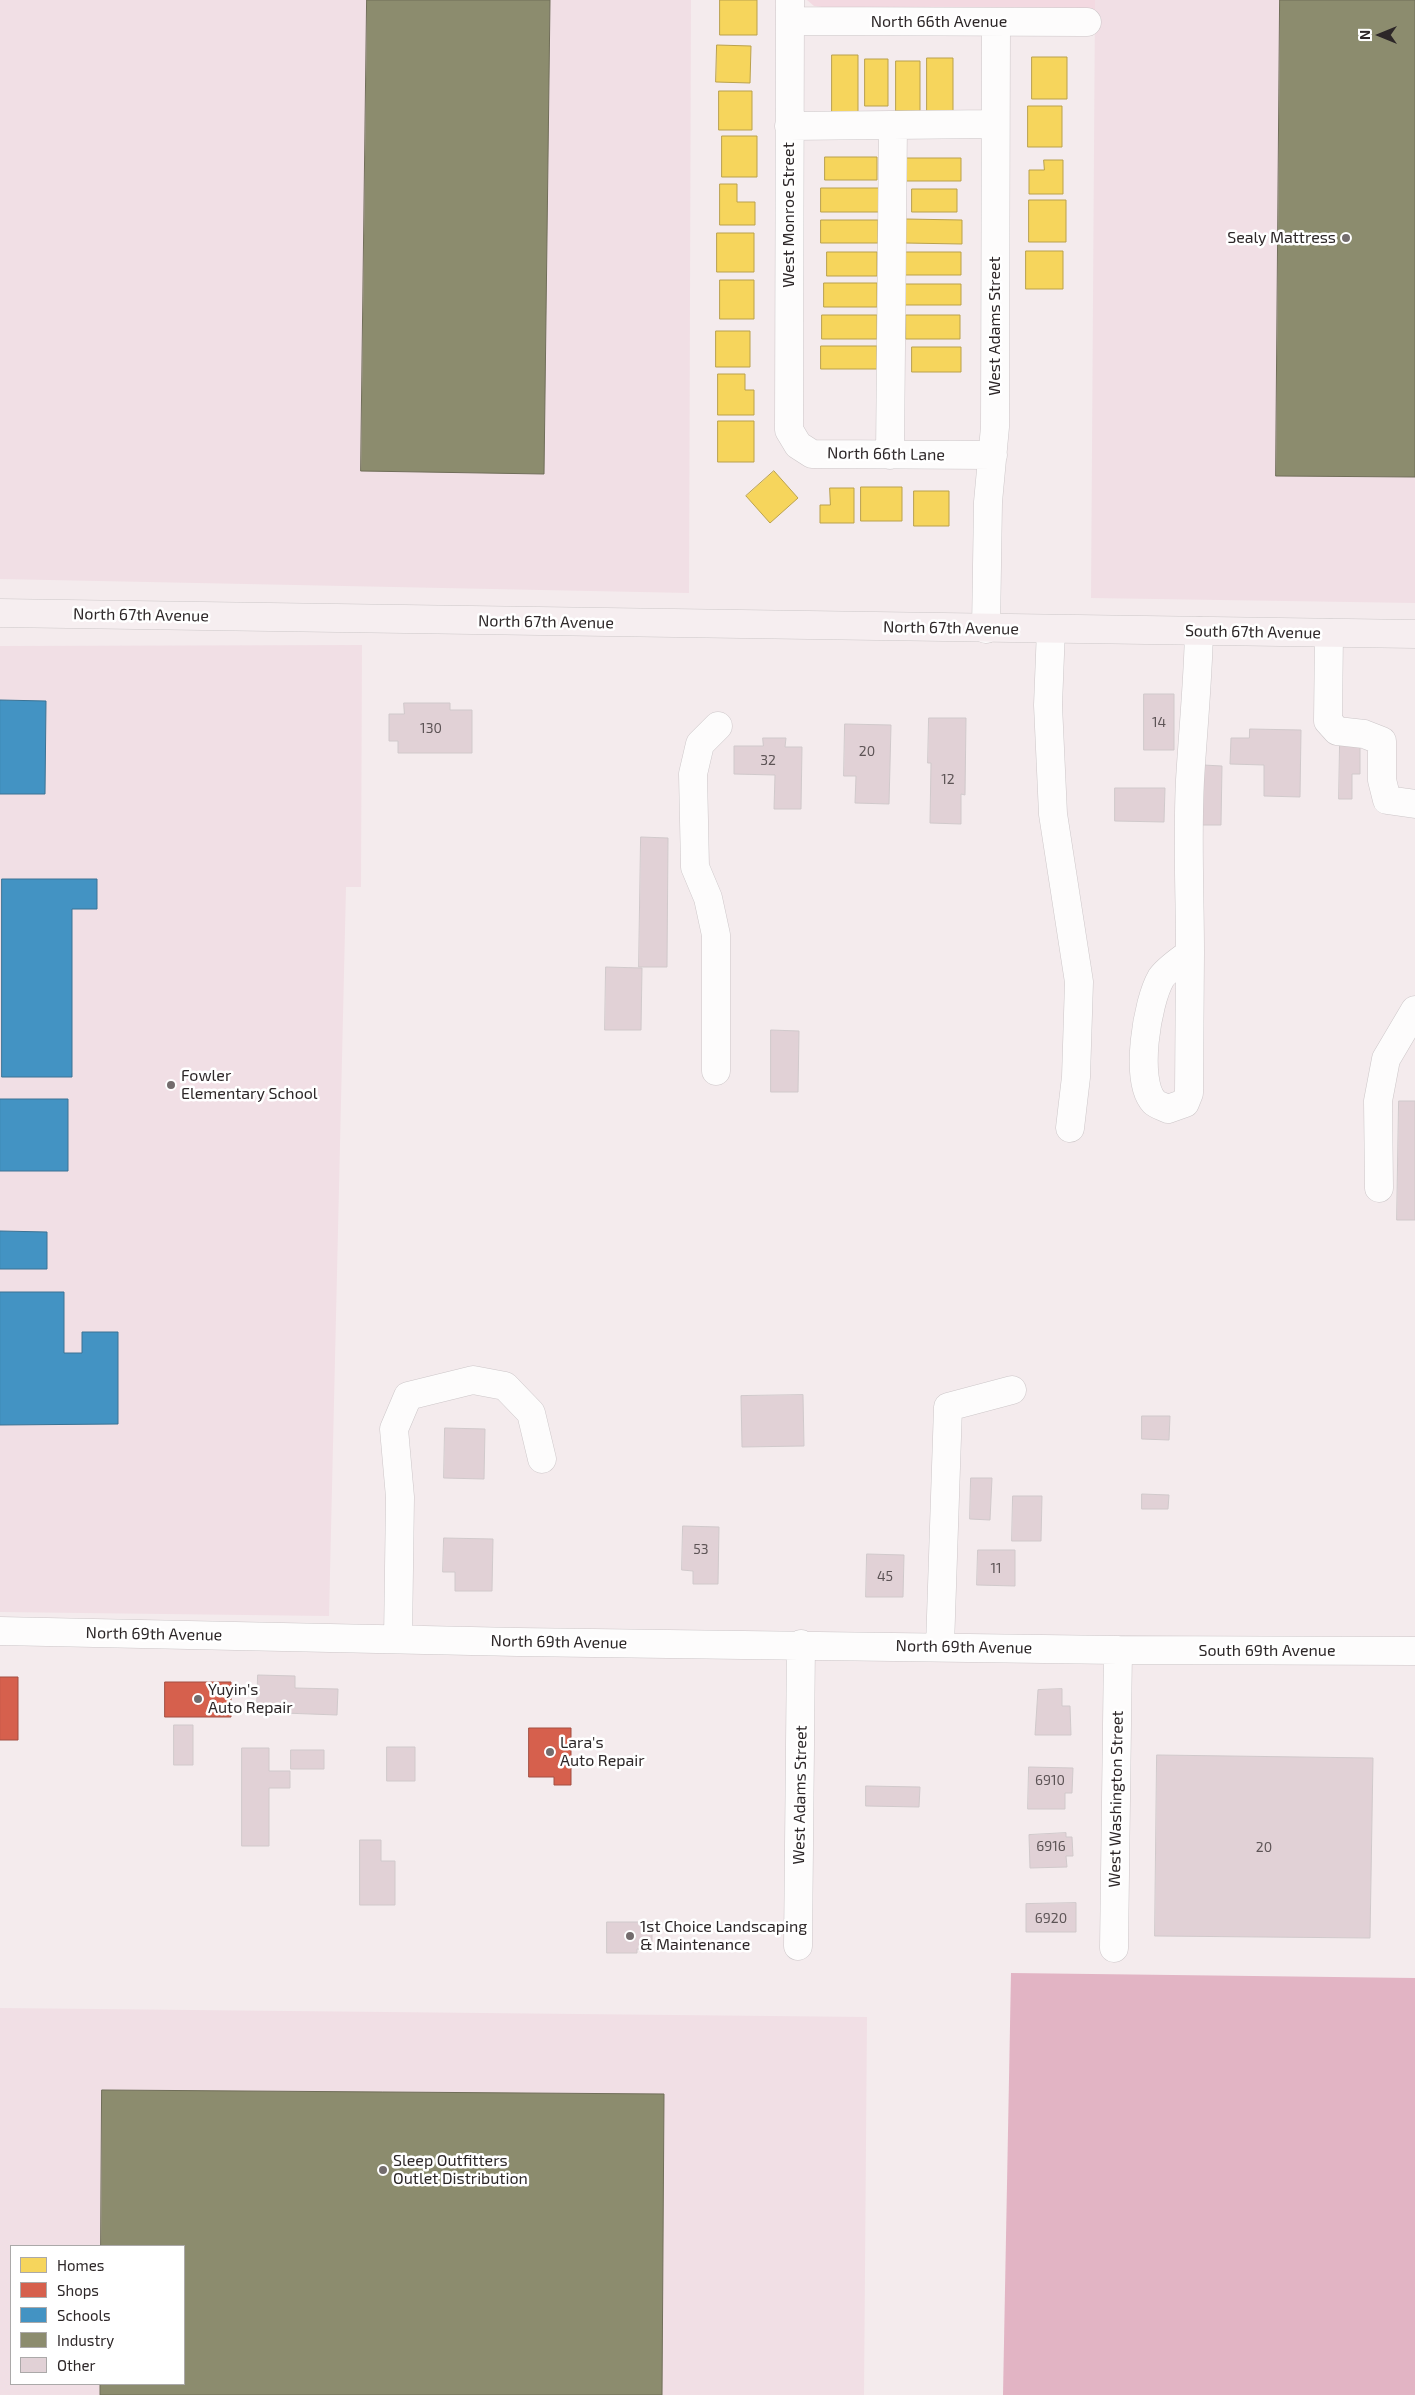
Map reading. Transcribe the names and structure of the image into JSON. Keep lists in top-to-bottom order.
{
  "streets": {
    "main road": ["North 67th Avenue", "South 67th Avenue"],
    "street": [
      "North 66th Avenue",
      "West Monroe Street",
      "West Adams Street",
      "North 66th Lane",
      "North 69th Avenue",
      "South 69th Avenue",
      "West Washington Street"
    ]
  },
  "crossings": [
    ["North 66th Avenue", "West Monroe Street"],
    ["North 66th Avenue", "West Adams Street"],
    ["West Monroe Street", "North 66th Lane"],
    ["West Adams Street", "North 66th Lane"],
    ["West Adams Street", "North 67th Avenue"],
    ["West Adams Street", "North 69th Avenue"],
    ["North 67th Avenue", "South 67th Avenue"],
    ["North 69th Avenue", "South 69th Avenue"],
    ["North 69th Avenue", "West Washington Street"],
    ["South 69th Avenue", "West Washington Street"]
  ],
  "places": [
    "Sealy Mattress",
    "Fowler Elementary School",
    "Yuyin's Auto Repair",
    "Lara's Auto Repair",
    "1st Choice Landscaping & Maintenance",
    "Sleep Outfitters Outlet Distribution"
  ],
  "house_numbers": [
    "14",
    "130",
    "20",
    "32",
    "12",
    "53",
    "11",
    "45",
    "6910",
    "6916",
    "20",
    "6920"
  ],
  "legend": [
    "Homes",
    "Shops",
    "Schools",
    "Industry",
    "Other"
  ],
  "north": "left"
}
